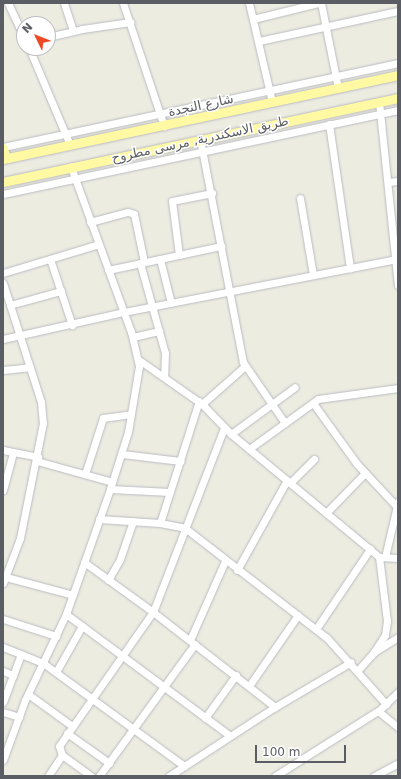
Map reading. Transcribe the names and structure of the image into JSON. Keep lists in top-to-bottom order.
{
  "streets": {
    "main road": ["طريق الاسكندرية, مرسى مطروح"],
    "street": ["شارع النجدة"]
  },
  "scale_bar": "100 m",
  "north": "top left"
}
